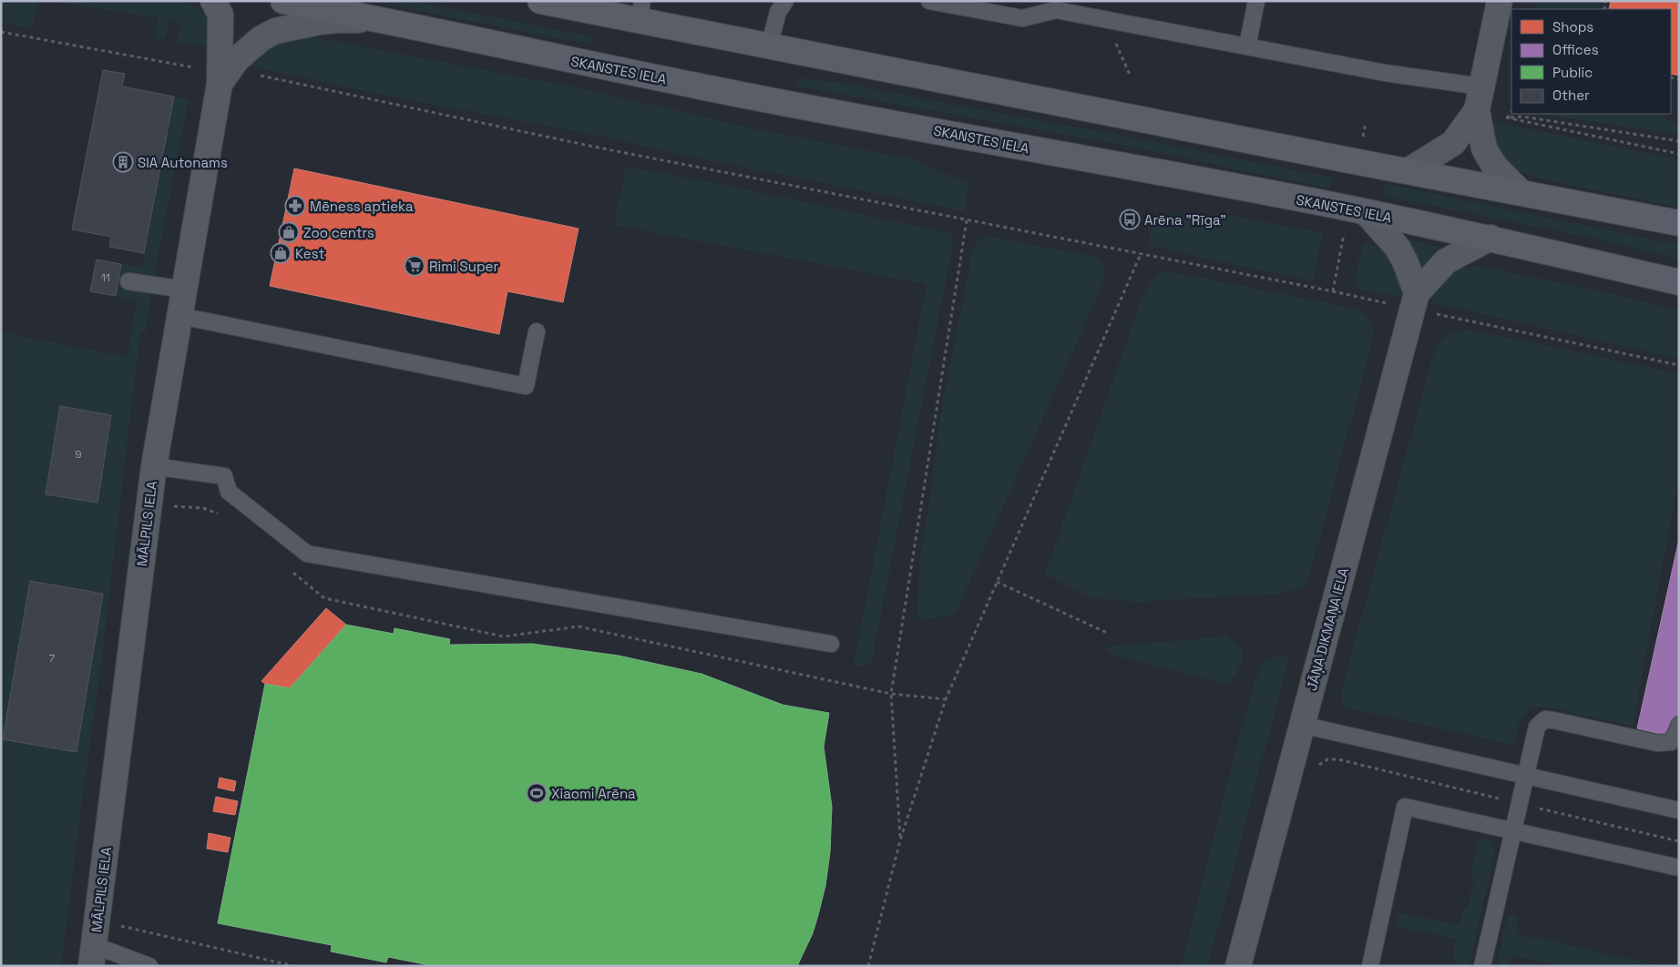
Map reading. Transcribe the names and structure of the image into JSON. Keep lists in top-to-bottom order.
{
  "streets": {
    "main road": ["SKANSTES IELA"],
    "street": ["MĀLPILS IELA", "JĀŅA DIKMAŅA IELA"]
  },
  "crossings": [
    ["SKANSTES IELA", "MĀLPILS IELA"],
    ["SKANSTES IELA", "JĀŅA DIKMAŅA IELA"]
  ],
  "places": {
    "building": ["SIA Autonams"],
    "pharmacy": ["Mēness aptieka"],
    "bus stop": ["Arēna \"Rīga\""],
    "shop": ["Zoo centrs", "Kest"],
    "supermarket": ["Rimi Super"],
    "sports": ["Xiaomi Arēna"]
  },
  "house_numbers": ["11", "9", "7"],
  "legend": [
    "Shops",
    "Offices",
    "Public",
    "Other"
  ]
}
